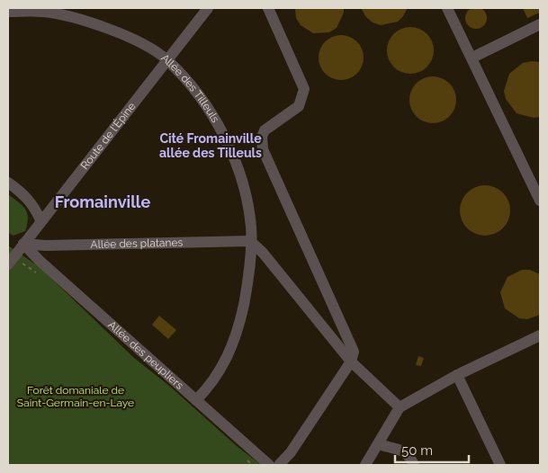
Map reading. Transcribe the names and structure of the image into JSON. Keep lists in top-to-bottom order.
{
  "streets": {
    "street": [
      "Allée des Tilleuls",
      "Route de l'Épine",
      "Allée des platanes",
      "Allée des peupliers"
    ]
  },
  "crossings": [
    ["Allée des Tilleuls", "Route de l'Épine"],
    ["Allée des Tilleuls", "Allée des platanes"],
    ["Allée des Tilleuls", "Allée des peupliers"],
    ["Route de l'Épine", "Allée des platanes"],
    ["Route de l'Épine", "Allée des peupliers"],
    ["Allée des platanes", "Allée des peupliers"]
  ],
  "districts": ["Cité Fromainville allée des Tilleuls", "Fromainville"],
  "parks": ["Forêt domaniale de Saint-Germain-en-Laye"],
  "scale_bar": "50 m"
}
